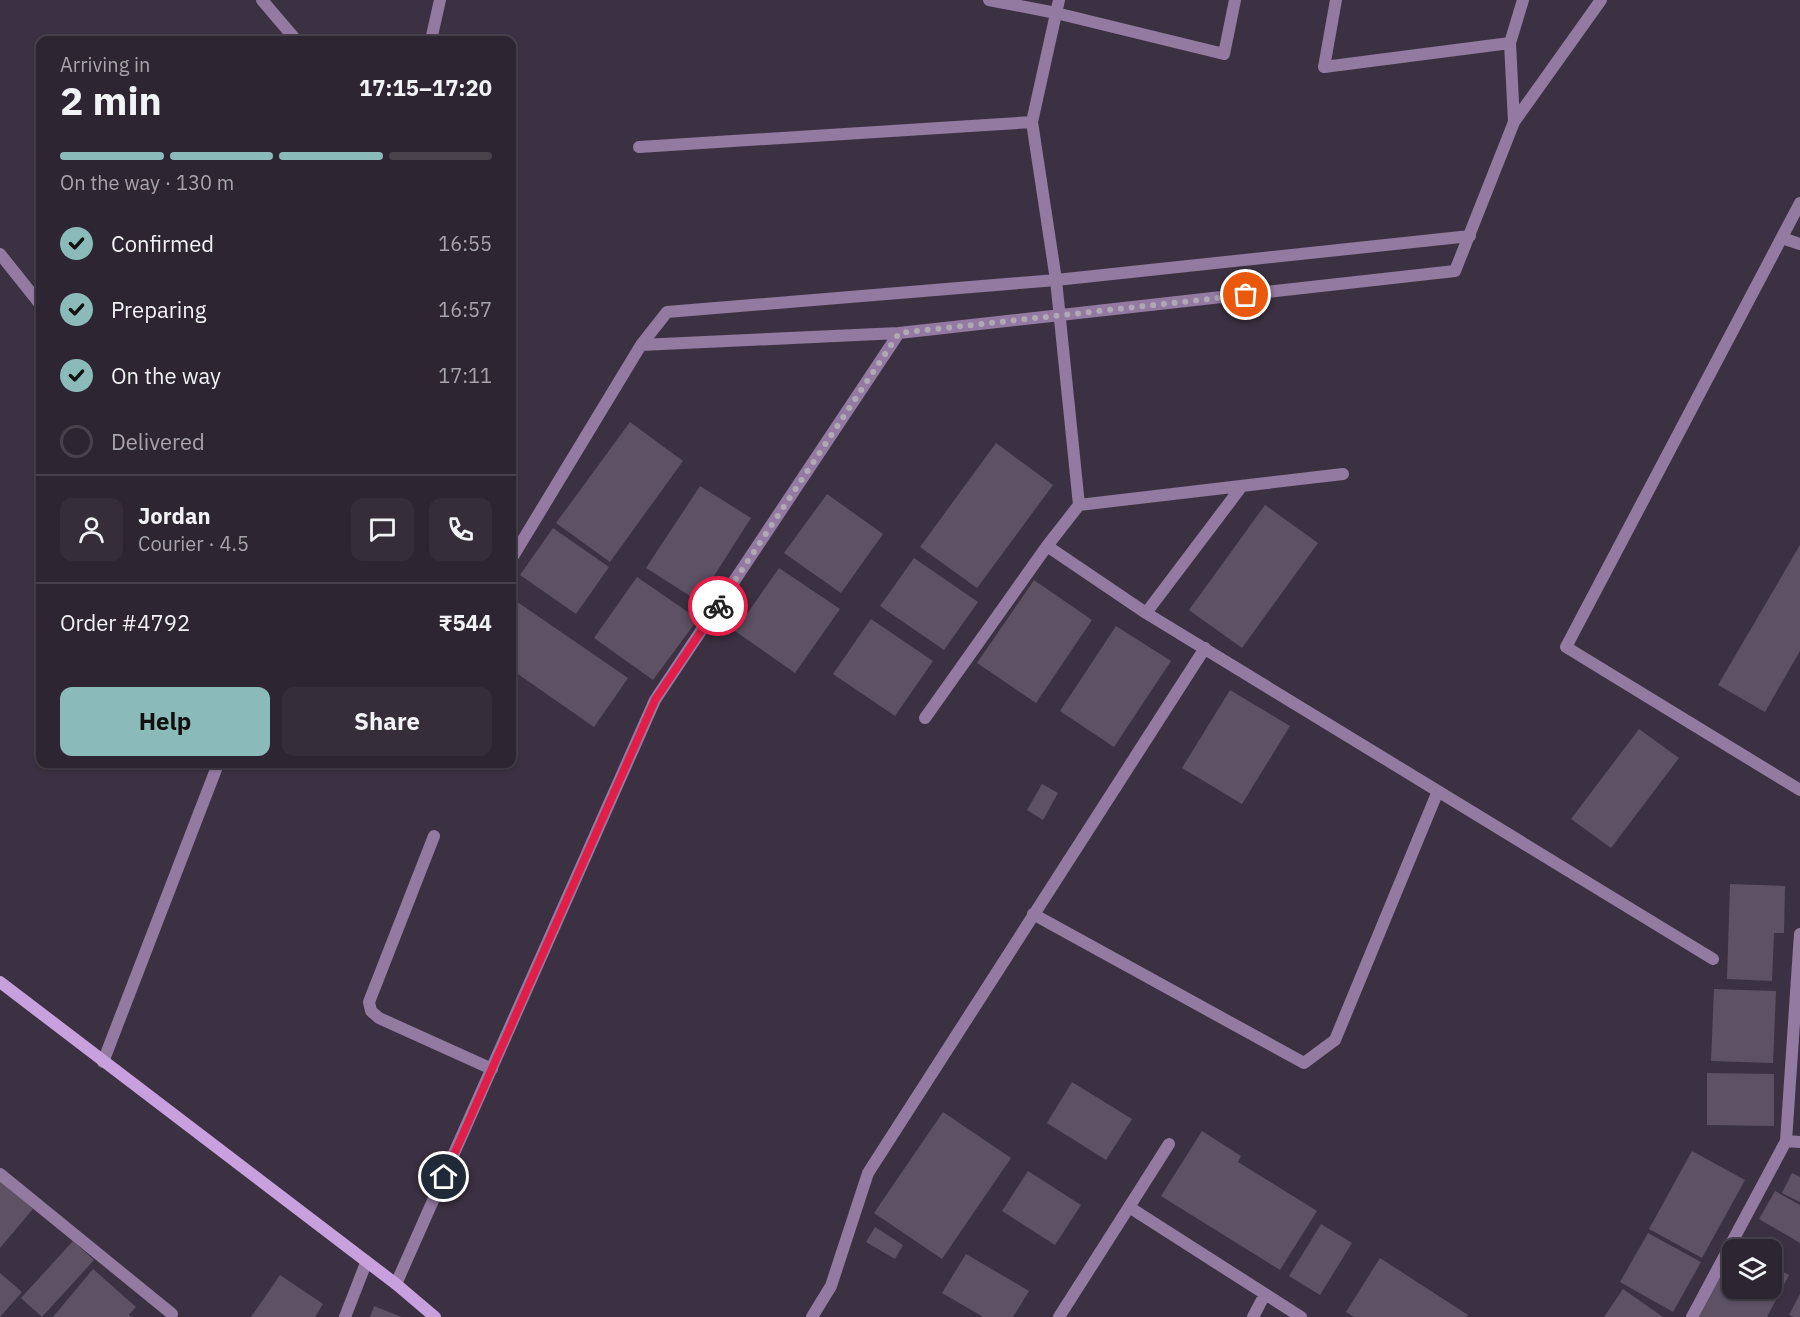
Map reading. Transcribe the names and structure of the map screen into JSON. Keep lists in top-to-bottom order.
{
  "page": {
    "heading": ["2 min", "Arriving in", "17:15–17:20"],
    "panel": [
      "Jordan",
      "Courier · 4.5",
      "Order #4792",
      "₹544"
    ],
    "bar": "On the way · 130 m",
    "list": [
      ["Confirmed", "16:55"],
      ["Preparing", "16:57"],
      ["On the way", "17:11"],
      "Delivered"
    ],
    "buttons": ["Help", "Share"]
  }
}
